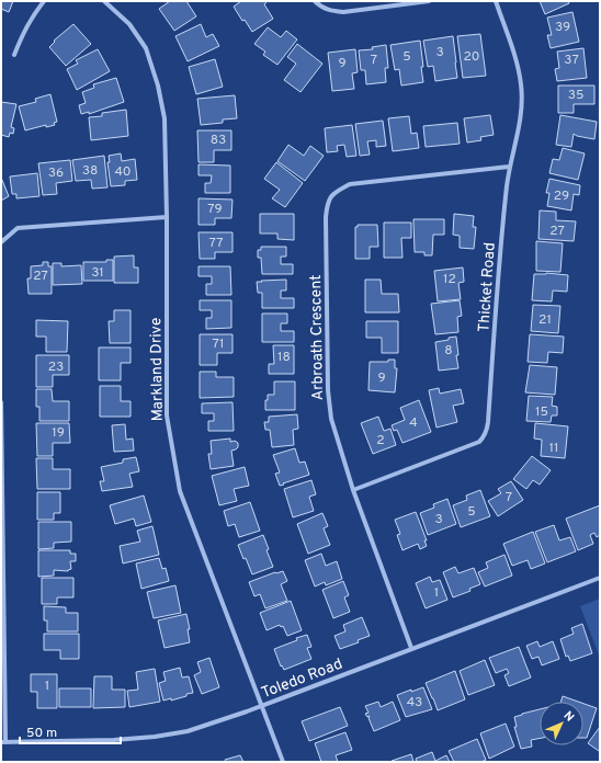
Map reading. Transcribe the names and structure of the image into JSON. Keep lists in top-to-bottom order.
{
  "streets": {
    "street": [
      "Thicket Road",
      "Arbroath Crescent",
      "Markland Drive",
      "Toledo Road"
    ]
  },
  "crossings": [
    ["Thicket Road", "Arbroath Crescent"],
    ["Arbroath Crescent", "Toledo Road"],
    ["Markland Drive", "Toledo Road"]
  ],
  "house_numbers": [
    "39",
    "3",
    "5",
    "20",
    "7",
    "37",
    "9",
    "35",
    "83",
    "38",
    "40",
    "36",
    "29",
    "79",
    "27",
    "77",
    "31",
    "27",
    "12",
    "21",
    "71",
    "8",
    "18",
    "23",
    "9",
    "15",
    "4",
    "19",
    "2",
    "11",
    "7",
    "5",
    "3",
    "1",
    "1",
    "43"
  ],
  "scale_bar": "50 m",
  "north": "top right"
}
